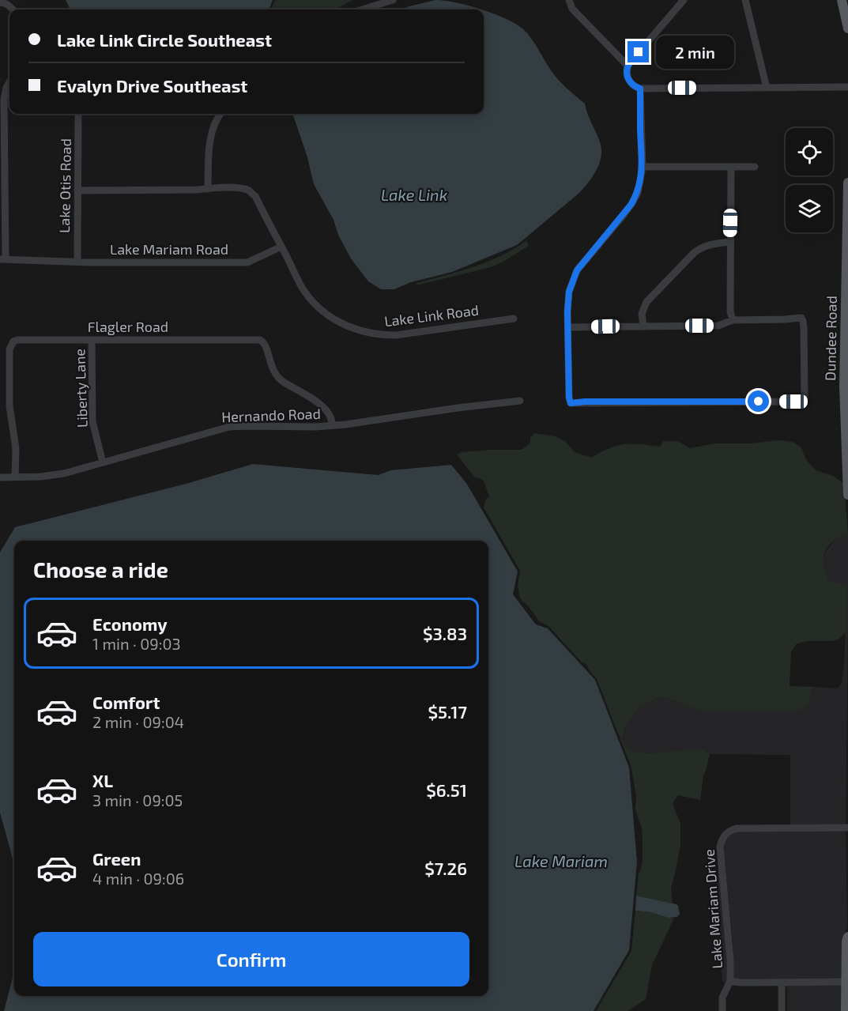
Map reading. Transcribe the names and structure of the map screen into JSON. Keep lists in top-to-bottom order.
{
  "streets": {
    "main road": ["Dundee Road"],
    "street": [
      "Lake Otis Road",
      "Lake Mariam Road",
      "Lake Link Road",
      "Flagler Road",
      "Liberty Lane",
      "Hernando Road",
      "Lake Mariam Drive"
    ]
  },
  "crossings": [
    ["Lake Otis Road", "Lake Mariam Road"],
    ["Lake Mariam Road", "Lake Link Road"],
    ["Flagler Road", "Liberty Lane"],
    ["Flagler Road", "Hernando Road"],
    ["Liberty Lane", "Hernando Road"]
  ],
  "water": ["Lake Link", "Lake Mariam"],
  "page": {
    "banner": ["Lake Link Circle Southeast", "Evalyn Drive Southeast"],
    "bubble": "2 min",
    "heading": "Choose a ride",
    "list": [
      {
        "name": "Economy",
        "note": "1 min · 09:03",
        "value": "$3.83"
      },
      {
        "name": "Comfort",
        "note": "2 min · 09:04",
        "value": "$5.17"
      },
      {
        "name": "XL",
        "note": "3 min · 09:05",
        "value": "$6.51"
      },
      {
        "name": "Green",
        "note": "4 min · 09:06",
        "value": "$7.26"
      }
    ],
    "buttons": "Confirm"
  }
}
